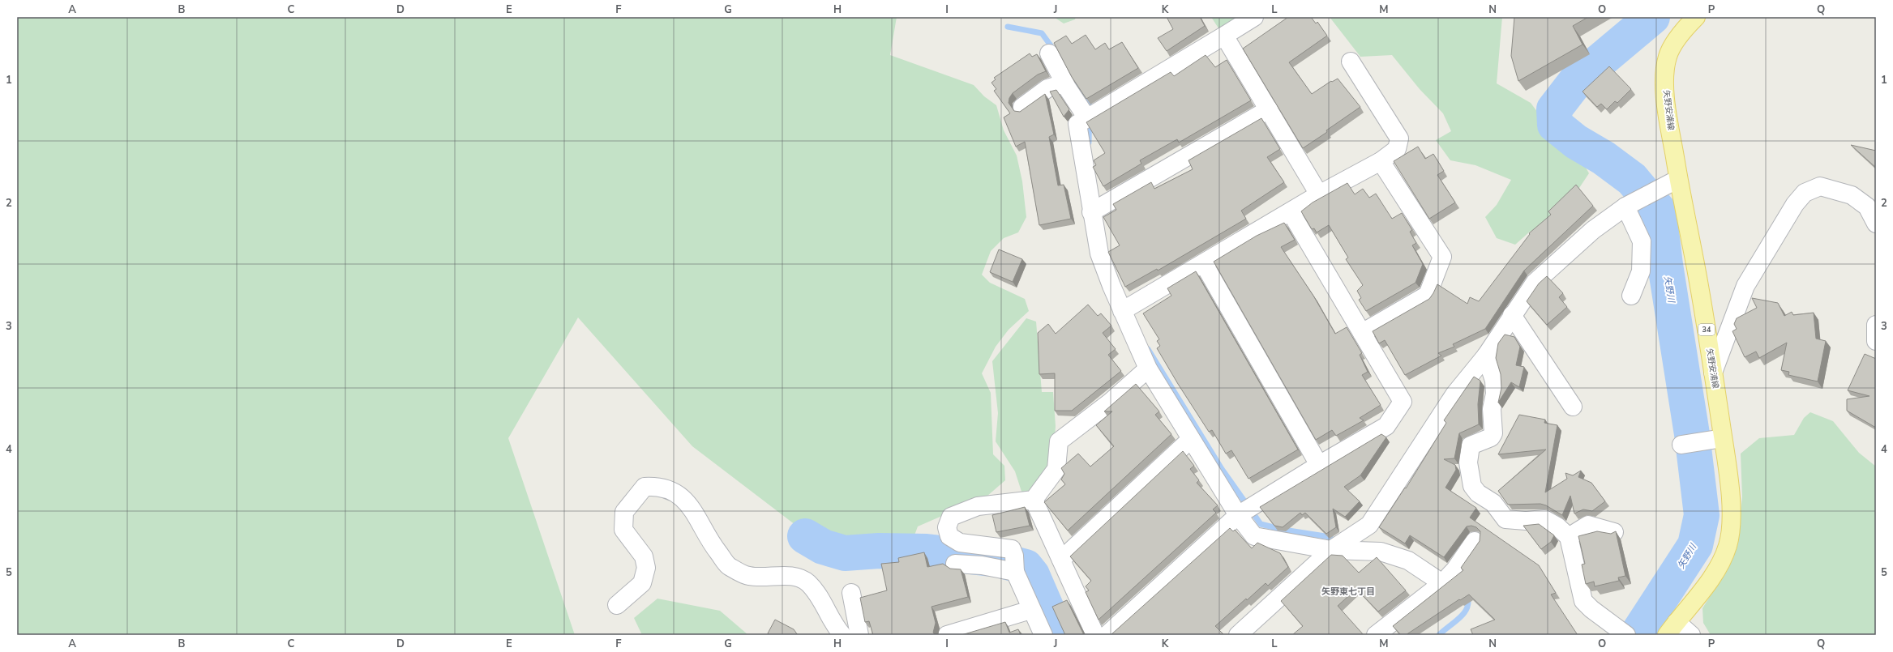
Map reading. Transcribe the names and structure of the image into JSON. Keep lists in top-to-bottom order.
{
  "streets": {
    "main road": ["矢野安浦線", "34"]
  },
  "districts": ["矢野東七丁目"],
  "water": ["矢野川"],
  "grid": {
    "columns": [
      "A",
      "B",
      "C",
      "D",
      "E",
      "F",
      "G",
      "H",
      "I",
      "J",
      "K",
      "L",
      "M",
      "N",
      "O",
      "P",
      "Q"
    ],
    "rows": [
      "1",
      "2",
      "3",
      "4",
      "5"
    ]
  }
}
